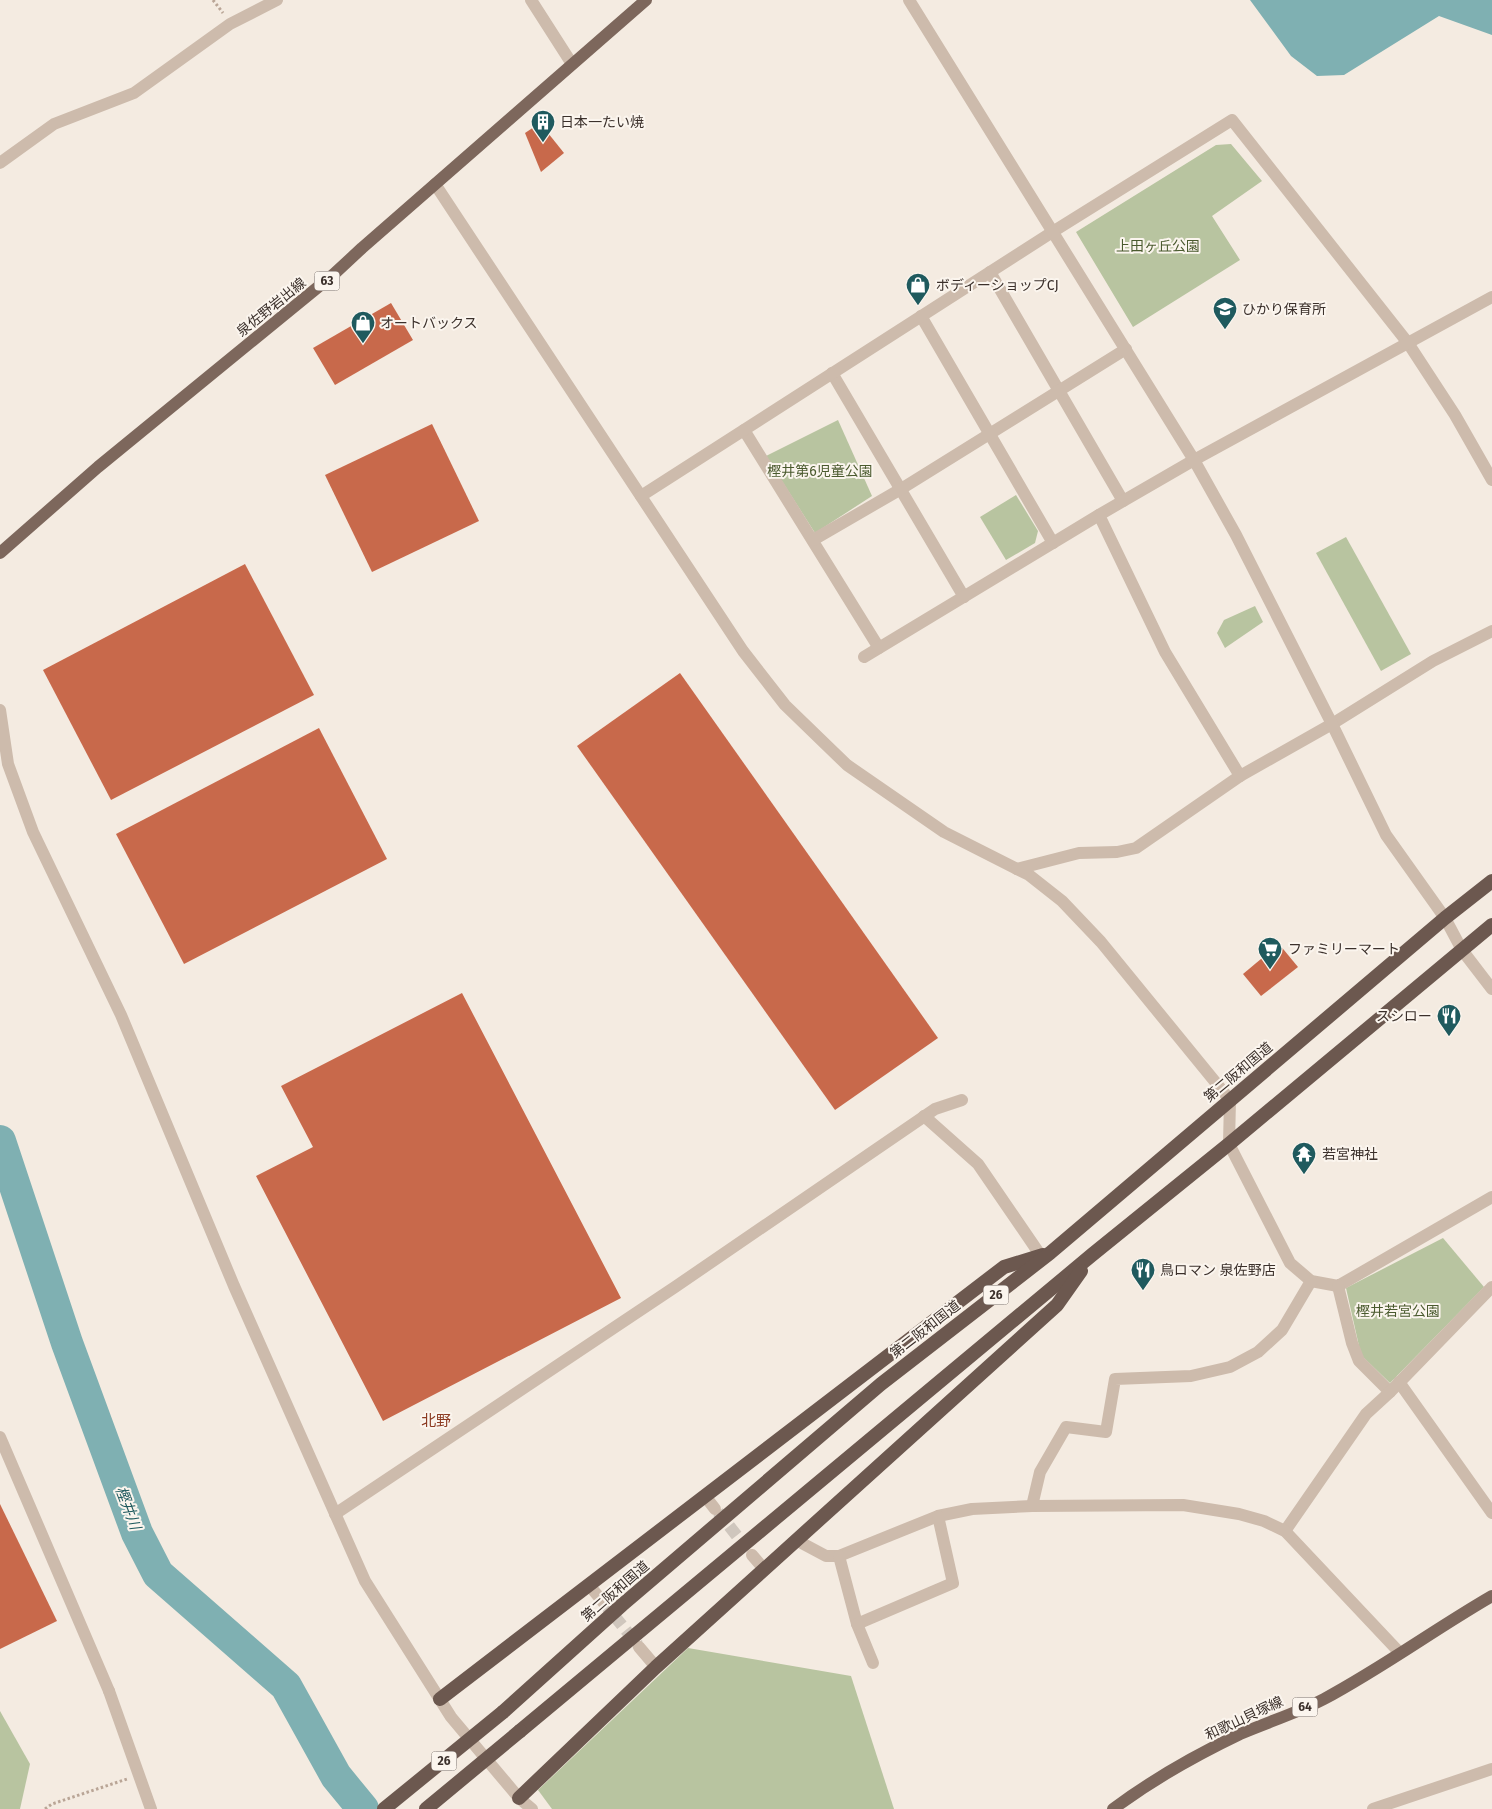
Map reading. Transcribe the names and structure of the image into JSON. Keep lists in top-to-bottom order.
{
  "streets": {
    "highway": ["第二阪和国道", "26"],
    "main road": [
      "63",
      "泉佐野岩出線",
      "64",
      "和歌山貝塚線"
    ]
  },
  "districts": ["北野"],
  "water": ["樫井川"],
  "parks": ["上田ヶ丘公園", "樫井第6児童公園", "樫井若宮公園"],
  "places": {
    "building": ["日本一たい焼"],
    "shop": ["ボディーショップCJ", "オートバックス"],
    "school or university": ["ひかり保育所"],
    "supermarket": ["ファミリーマート"],
    "restaurant": ["スシロー", "鳥ロマン 泉佐野店"],
    "temple": ["若宮神社"]
  }
}
